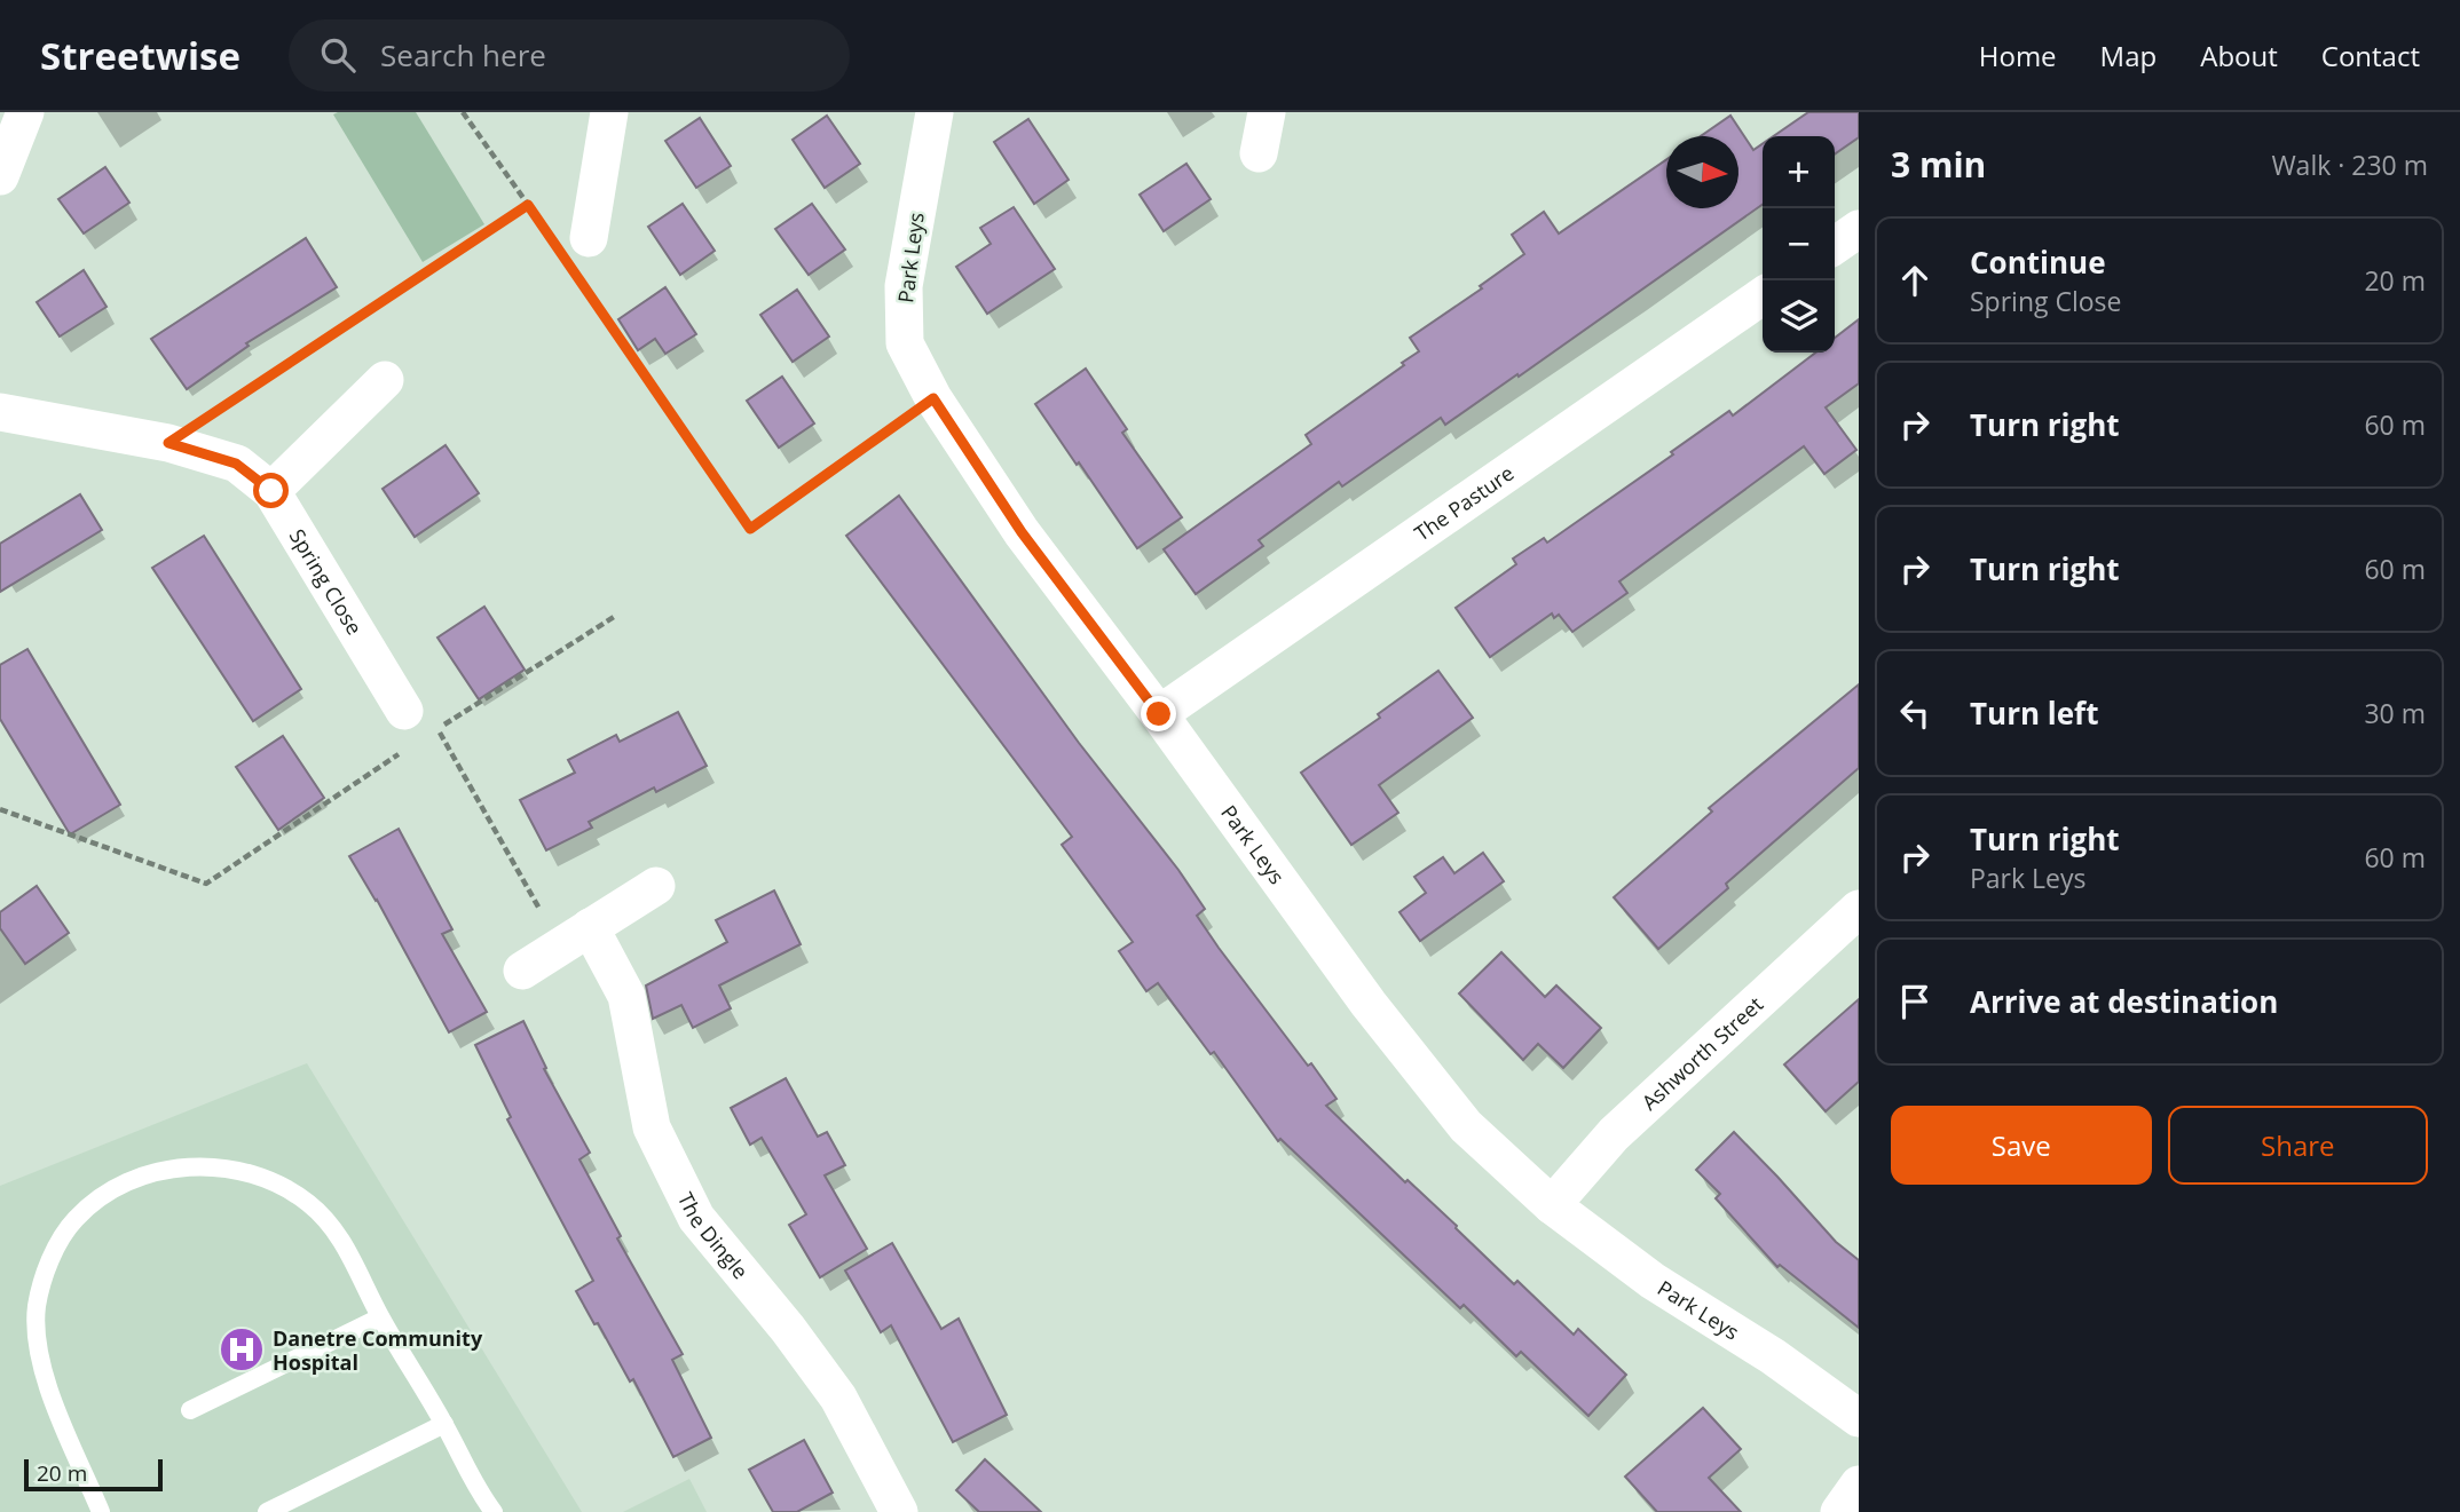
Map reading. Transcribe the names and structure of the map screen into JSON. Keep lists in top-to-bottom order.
{
  "streets": {
    "street": [
      "Park Leys",
      "The Pasture",
      "Spring Close",
      "Ashworth Street",
      "The Dingle"
    ]
  },
  "crossings": [
    ["Park Leys", "The Pasture"],
    ["Park Leys", "Ashworth Street"]
  ],
  "places": {
    "hospital": ["Danetre Community Hospital"]
  },
  "scale_bar": "20 m",
  "north": "right",
  "page": {
    "header": "Streetwise",
    "search": "Search here",
    "nav": [
      "Home",
      "Map",
      "About",
      "Contact"
    ],
    "heading": ["3 min", "Walk · 230 m"],
    "map_buttons": ["+", "−"],
    "list": [
      ["Continue", "Spring Close", "20 m"],
      ["Turn right", "60 m"],
      ["Turn right", "60 m"],
      ["Turn left", "30 m"],
      ["Turn right", "Park Leys", "60 m"],
      "Arrive at destination"
    ],
    "buttons": ["Save", "Share"],
    "scale": "20 m"
  }
}
